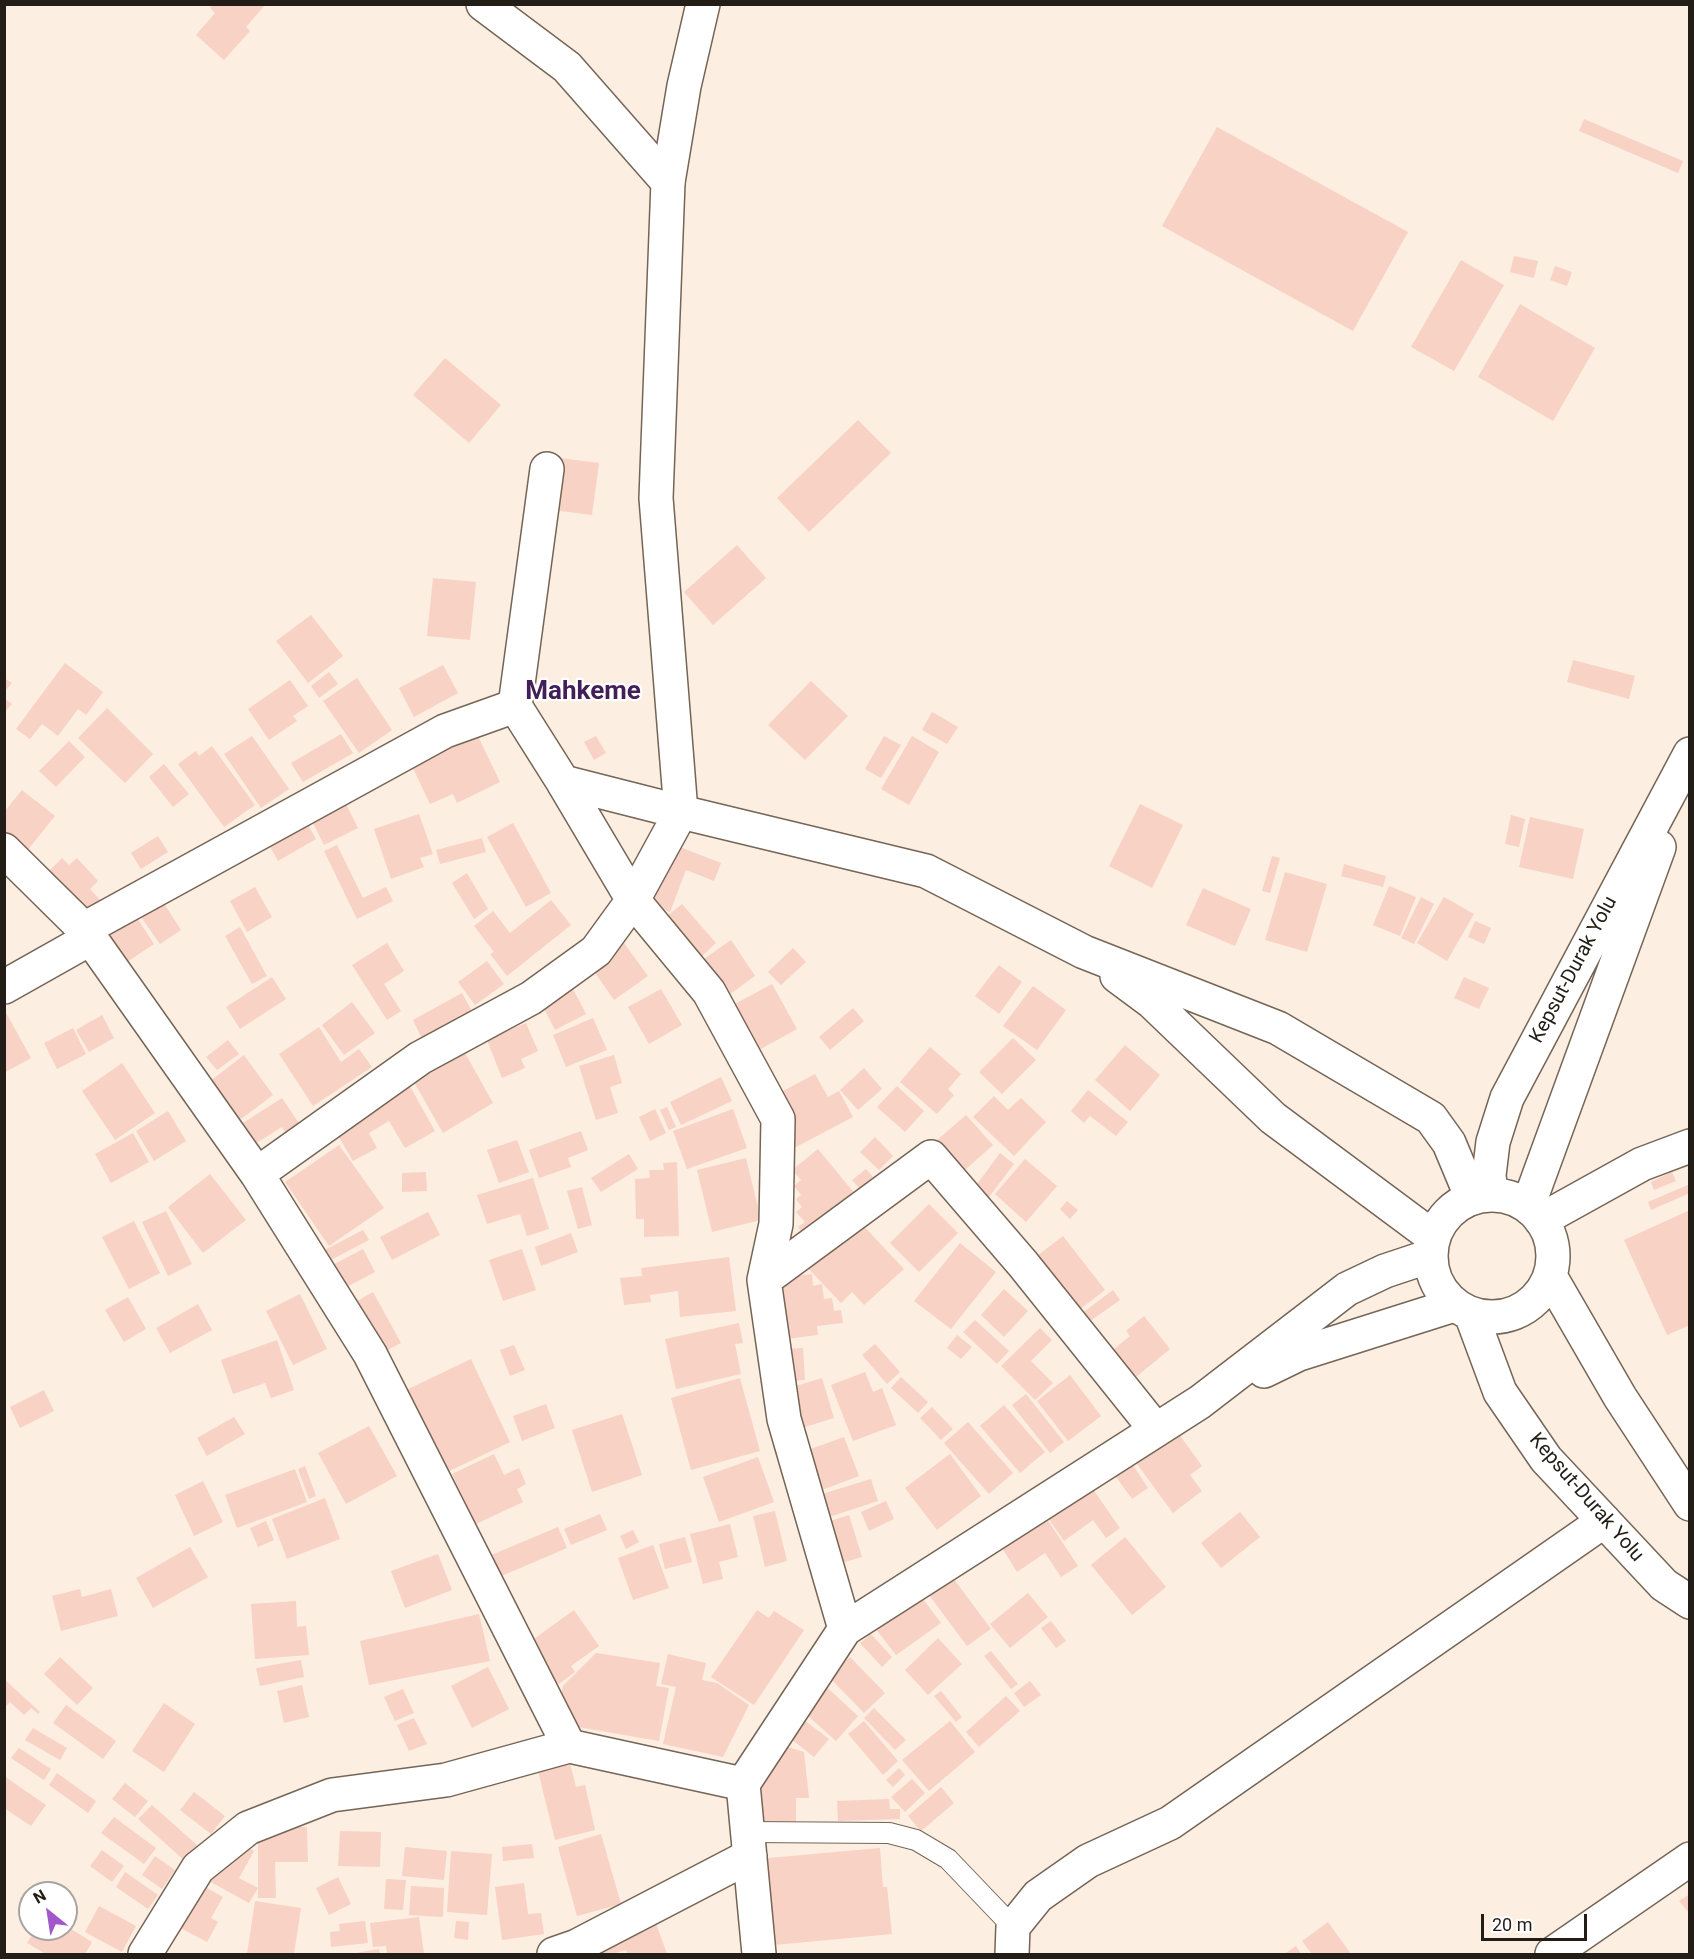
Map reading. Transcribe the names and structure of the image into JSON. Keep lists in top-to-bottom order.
{
  "streets": {
    "street": ["Kepsut-Durak Yolu"]
  },
  "districts": ["Mahkeme"],
  "scale_bar": "20 m",
  "north": "top left"
}
